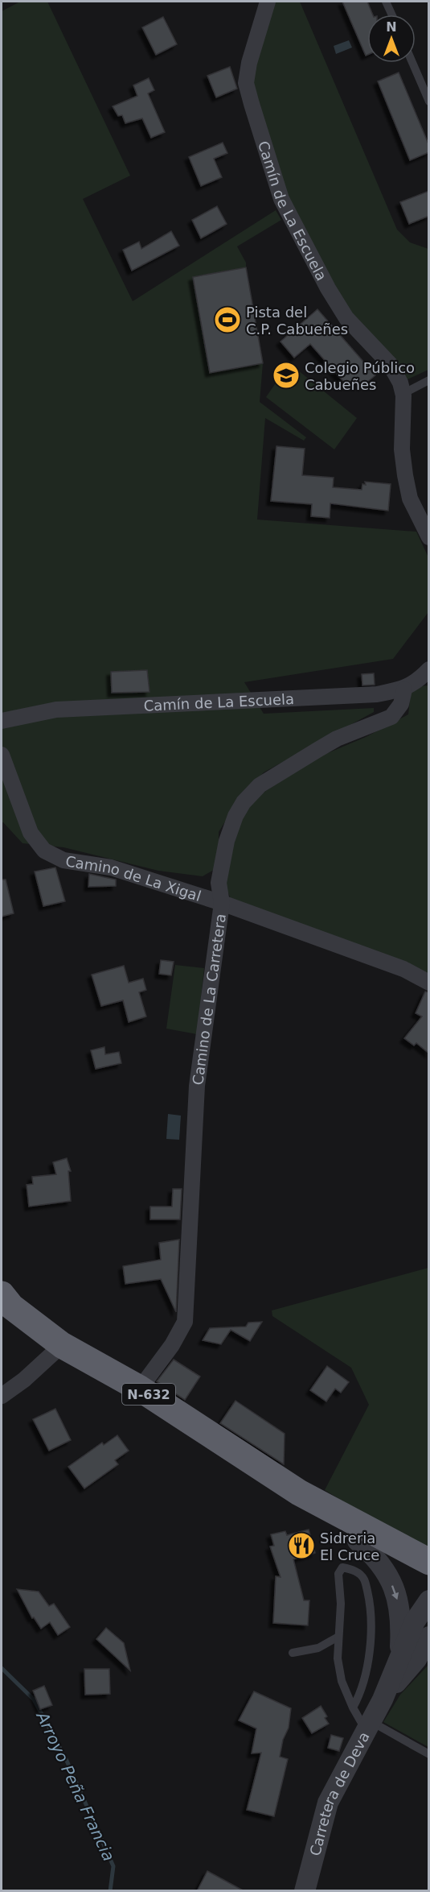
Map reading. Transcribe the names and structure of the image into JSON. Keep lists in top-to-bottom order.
{
  "streets": {
    "highway": ["N-632"],
    "street": [
      "Camín de La Escuela",
      "Camino de La Xigal",
      "Camino de La Carretera",
      "Carretera de Deva"
    ]
  },
  "crossings": [
    ["Camín de La Escuela", "Camino de La Carretera"],
    ["Camino de La Xigal", "Camino de La Carretera"],
    ["Camino de La Carretera", "N-632"]
  ],
  "water": ["Arroyo Peña Francia"],
  "places": {
    "sports": ["Pista del C.P. Cabueñes"],
    "school or university": ["Colegio Público Cabueñes"],
    "restaurant": ["Sidreria El Cruce"]
  },
  "north": "top"
}
